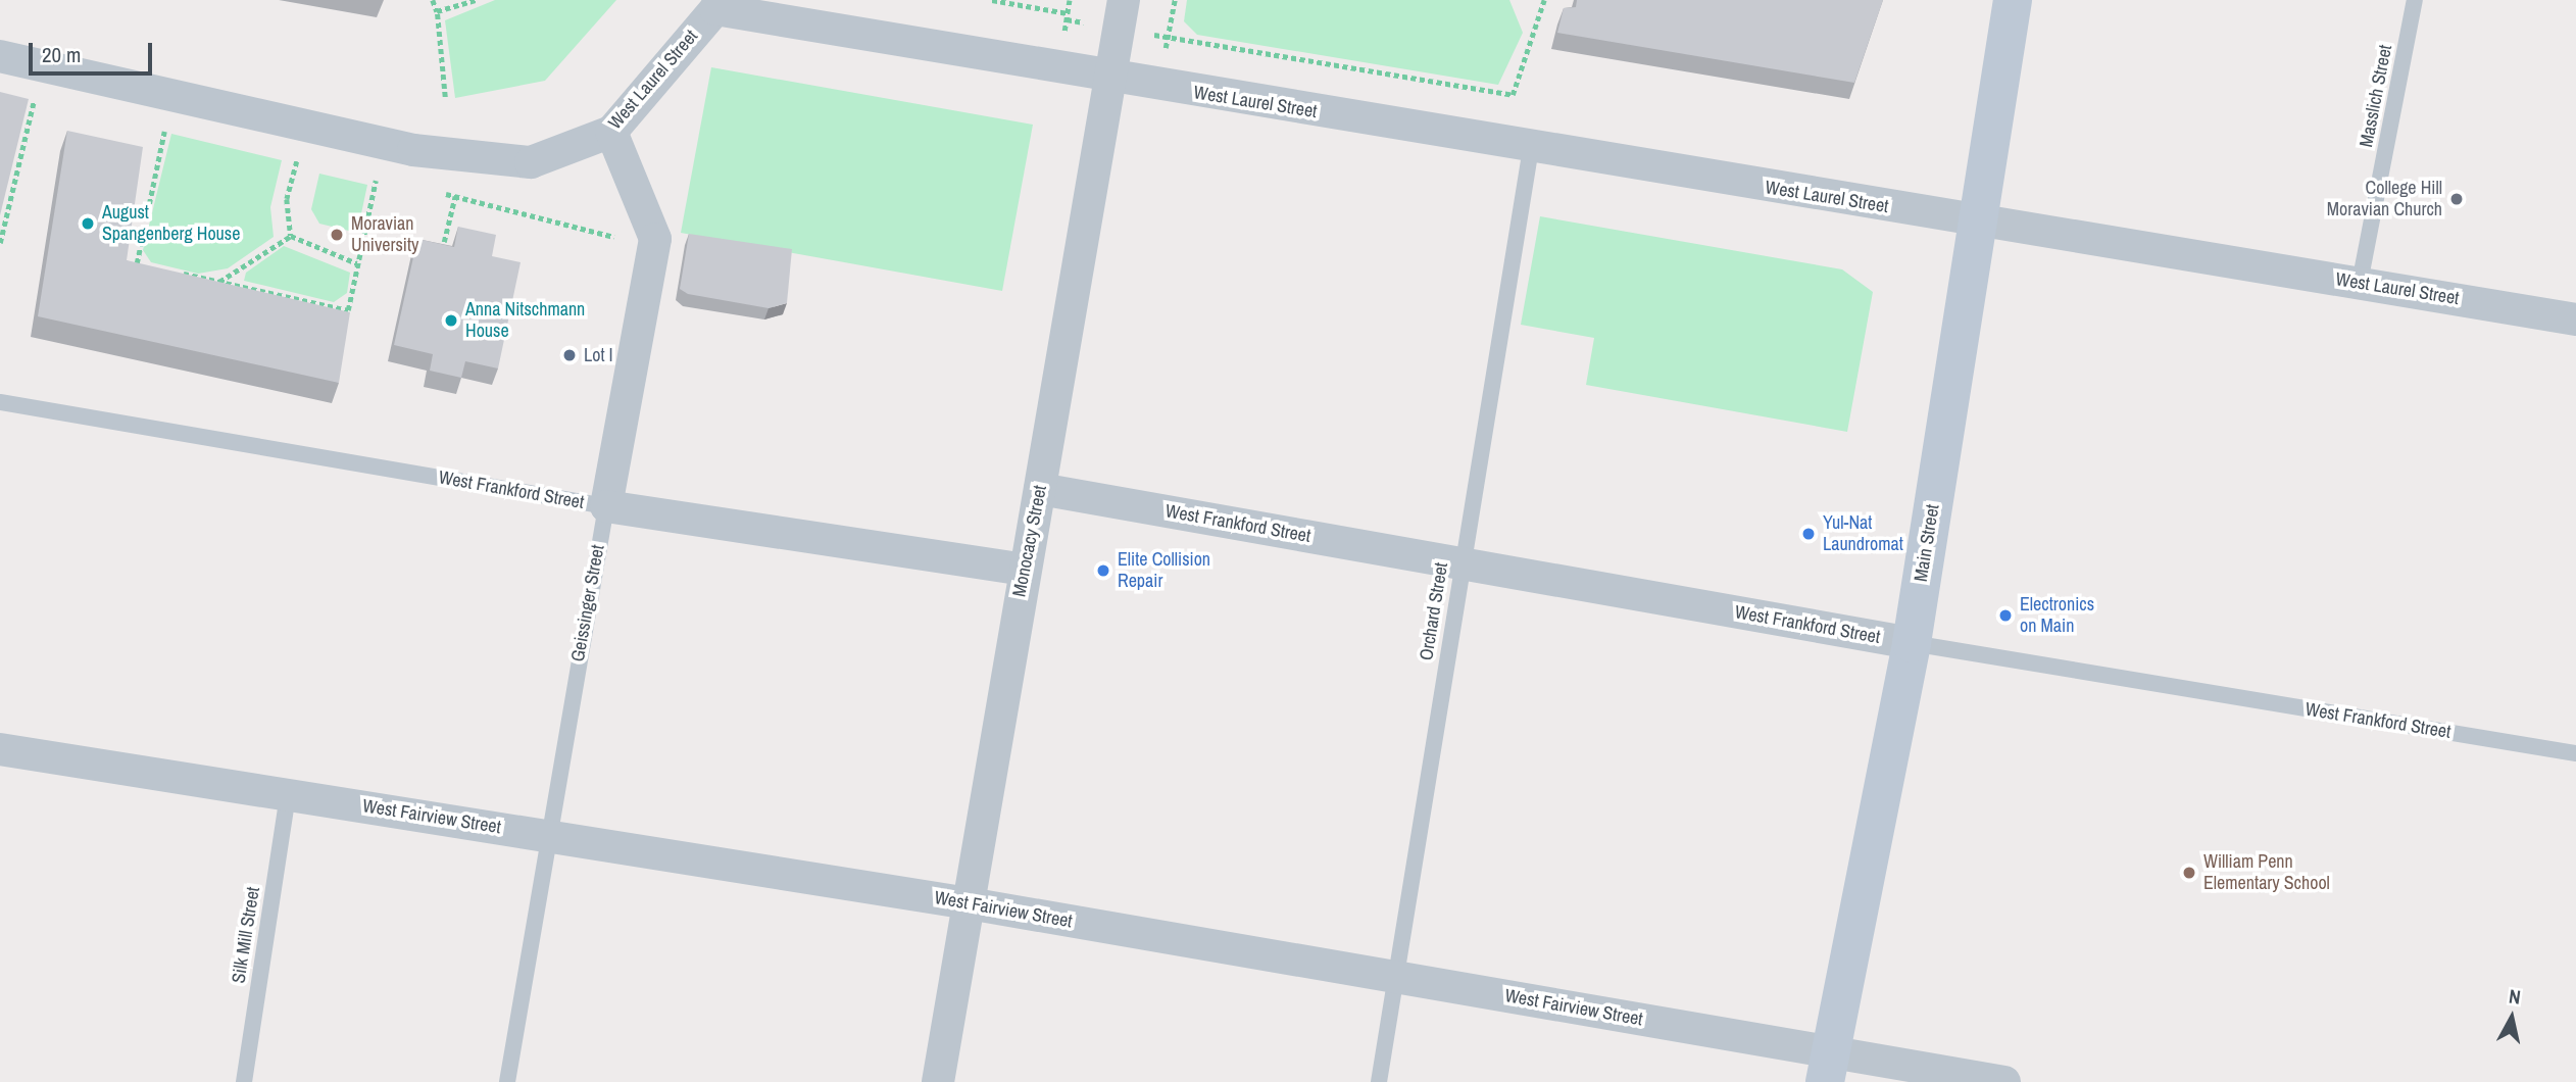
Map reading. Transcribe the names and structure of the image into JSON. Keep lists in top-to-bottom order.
{
  "streets": {
    "street": [
      "West Laurel Street",
      "West Frankford Street",
      "Monocacy Street",
      "Main Street",
      "Geissinger Street",
      "West Fairview Street"
    ],
    "lane": ["Masslich Street", "Orchard Street", "Silk Mill Street"]
  },
  "crossings": [
    ["West Laurel Street", "Masslich Street"],
    ["West Laurel Street", "Monocacy Street"],
    ["West Laurel Street", "Main Street"],
    ["West Laurel Street", "Geissinger Street"],
    ["West Laurel Street", "Orchard Street"],
    ["West Frankford Street", "Monocacy Street"],
    ["West Frankford Street", "Main Street"],
    ["West Frankford Street", "Geissinger Street"],
    ["West Frankford Street", "Orchard Street"],
    ["Monocacy Street", "West Fairview Street"],
    ["Main Street", "West Fairview Street"],
    ["Geissinger Street", "West Fairview Street"],
    ["Orchard Street", "West Fairview Street"],
    ["West Fairview Street", "Silk Mill Street"]
  ],
  "places": [
    "College Hill Moravian Church",
    "August Spangenberg House",
    "Moravian University",
    "Anna Nitschmann House",
    "Lot I",
    "Yul-Nat Laundromat",
    "Elite Collision Repair",
    "Electronics on Main",
    "William Penn Elementary School"
  ],
  "scale_bar": "20 m",
  "north": "top"
}
